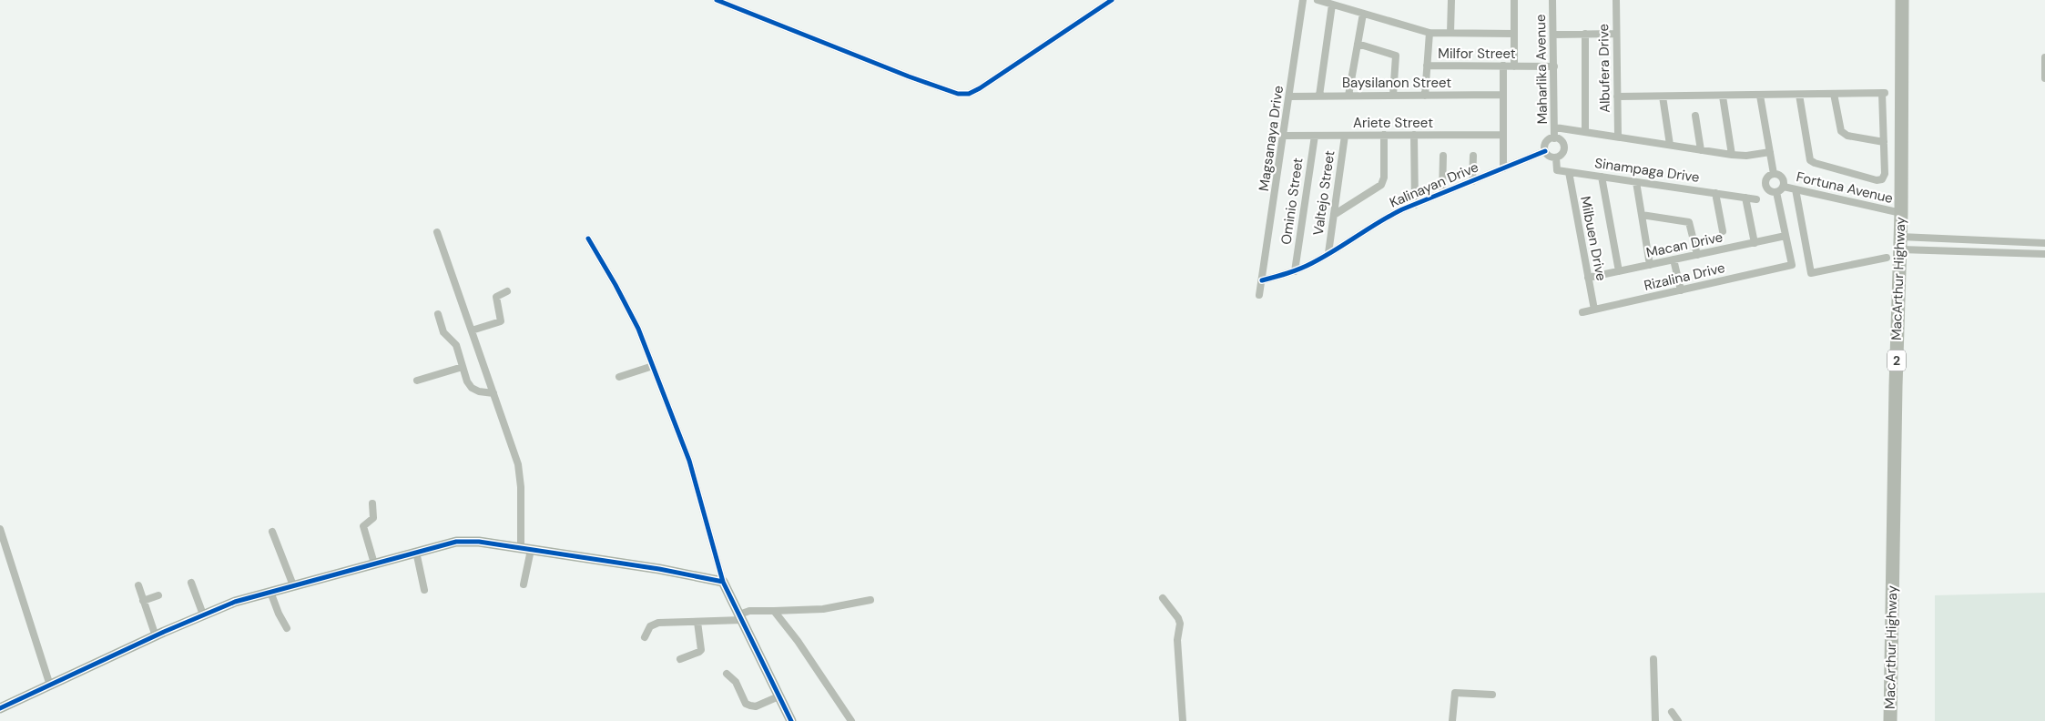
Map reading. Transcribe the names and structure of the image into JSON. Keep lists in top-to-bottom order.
{
  "streets": {
    "highway": ["MacArthur Highway", "2"],
    "street": [
      "Milfor Street",
      "Albufera Drive",
      "Maharlika Avenue",
      "Baysilanon Street",
      "Ariete Street",
      "Magsanaya Drive",
      "Sinampaga Drive",
      "Kalinayan Drive",
      "Fortuna Avenue",
      "Valtejo Street",
      "Ominio Street",
      "Milbuen Drive",
      "Macan Drive",
      "Rizalina Drive"
    ]
  },
  "crossings": [
    ["Milfor Street", "Maharlika Avenue"],
    ["Maharlika Avenue", "Kalinayan Drive"],
    ["Baysilanon Street", "Magsanaya Drive"],
    ["Ariete Street", "Magsanaya Drive"],
    ["Ariete Street", "Valtejo Street"],
    ["Ariete Street", "Ominio Street"],
    ["Magsanaya Drive", "Kalinayan Drive"],
    ["Sinampaga Drive", "Milbuen Drive"],
    ["Kalinayan Drive", "Valtejo Street"],
    ["Kalinayan Drive", "Ominio Street"],
    ["Fortuna Avenue", "MacArthur Highway"],
    ["Milbuen Drive", "Macan Drive"],
    ["Milbuen Drive", "Rizalina Drive"],
    ["Macan Drive", "Rizalina Drive"]
  ]
}
